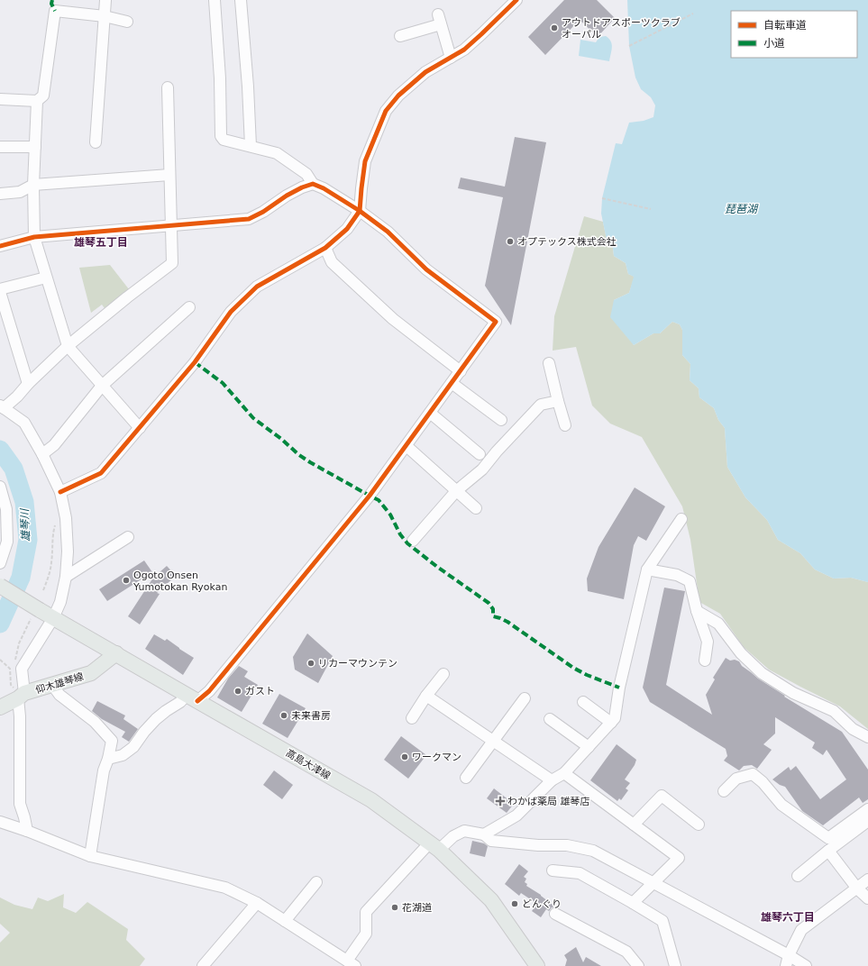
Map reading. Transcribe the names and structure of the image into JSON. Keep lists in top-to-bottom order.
{
  "streets": {
    "main road": ["仰木雄琴線", "高島大津線"]
  },
  "crossings": [
    ["仰木雄琴線", "高島大津線"]
  ],
  "districts": ["雄琴五丁目", "雄琴六丁目"],
  "water": ["琵琶湖", "雄琴川"],
  "places": {
    "other": [
      "アウトドアスポーツクラブ オーパル",
      "オプテックス株式会社",
      "Ogoto Onsen Yumotokan Ryokan",
      "リカーマウンテン",
      "ガスト",
      "未来書房",
      "ワークマン",
      "どんぐり",
      "花湖道"
    ],
    "health": ["わかば薬局 雄琴店"]
  },
  "legend": ["自転車道", "小道"]
}
